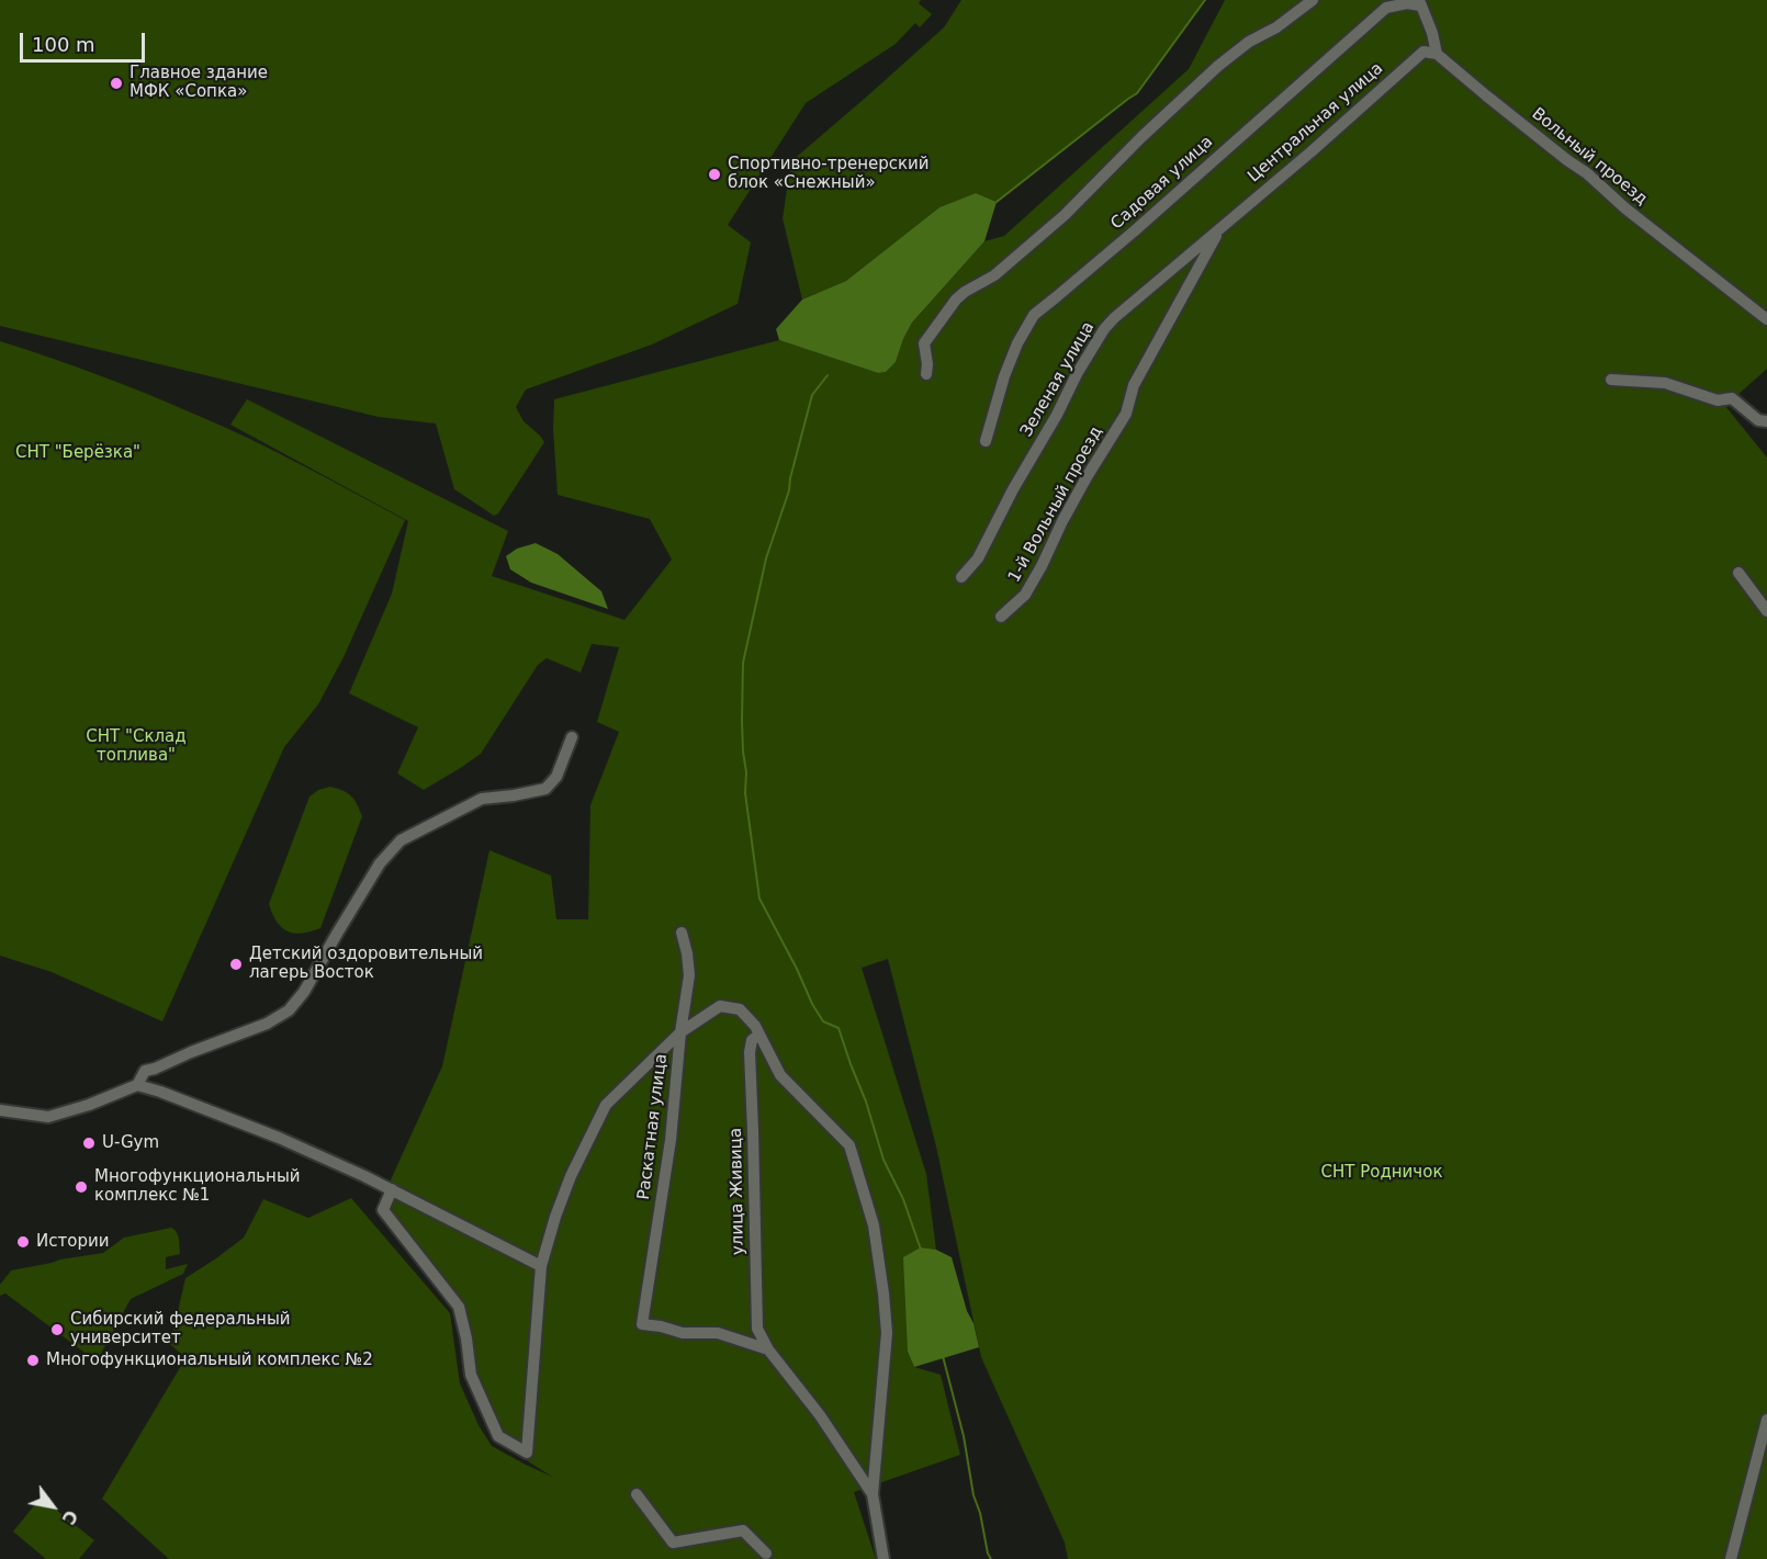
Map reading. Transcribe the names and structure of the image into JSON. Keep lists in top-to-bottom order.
{
  "streets": {
    "street": [
      "Центральная улица",
      "Вольный проезд",
      "Садовая улица",
      "Зеленая улица",
      "1-й Вольный проезд",
      "Раскатная улица",
      "улица Живица"
    ]
  },
  "crossings": [
    ["Центральная улица", "Вольный проезд"],
    ["Центральная улица", "Зеленая улица"],
    ["Центральная улица", "1-й Вольный проезд"],
    ["Зеленая улица", "1-й Вольный проезд"],
    ["Раскатная улица", "улица Живица"]
  ],
  "parks": ["СНТ \"Берёзка\"", "СНТ \"Склад топлива\"", "СНТ Родничок"],
  "places": [
    "Главное здание МФК «Сопка»",
    "Спортивно-тренерский блок «Снежный»",
    "Детский оздоровительный лагерь Восток",
    "U-Gym",
    "Многофункциональный комплекс №1",
    "Истории",
    "Сибирский федеральный университет",
    "Многофункциональный комплекс №2"
  ],
  "scale_bar": "100 m",
  "north": "bottom right"
}
